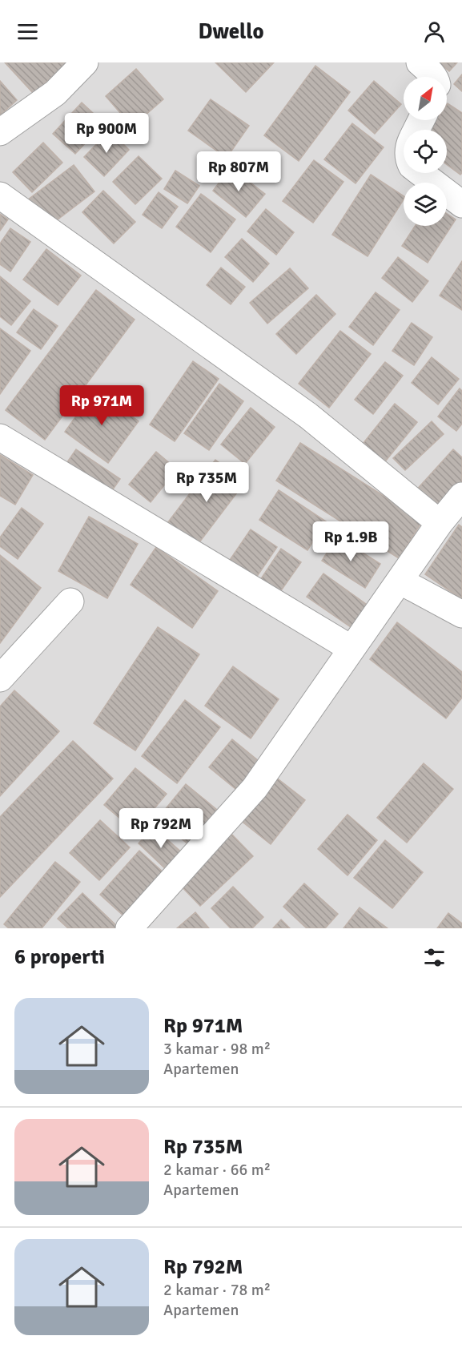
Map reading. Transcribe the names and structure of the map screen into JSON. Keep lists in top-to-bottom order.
{
  "north": "top right",
  "page": {
    "header": "Dwello",
    "price": [
      "Rp 900M",
      "Rp 807M",
      "Rp 971M",
      "Rp 735M",
      "Rp 1.9B",
      "Rp 792M"
    ],
    "heading": "6 properti",
    "list": [
      {
        "name": "Rp 971M",
        "note": "3 kamar · 98 m² · Apartemen"
      },
      {
        "name": "Rp 735M",
        "note": "2 kamar · 66 m² · Apartemen"
      },
      {
        "name": "Rp 792M",
        "note": "2 kamar · 78 m² · Apartemen"
      }
    ]
  }
}
